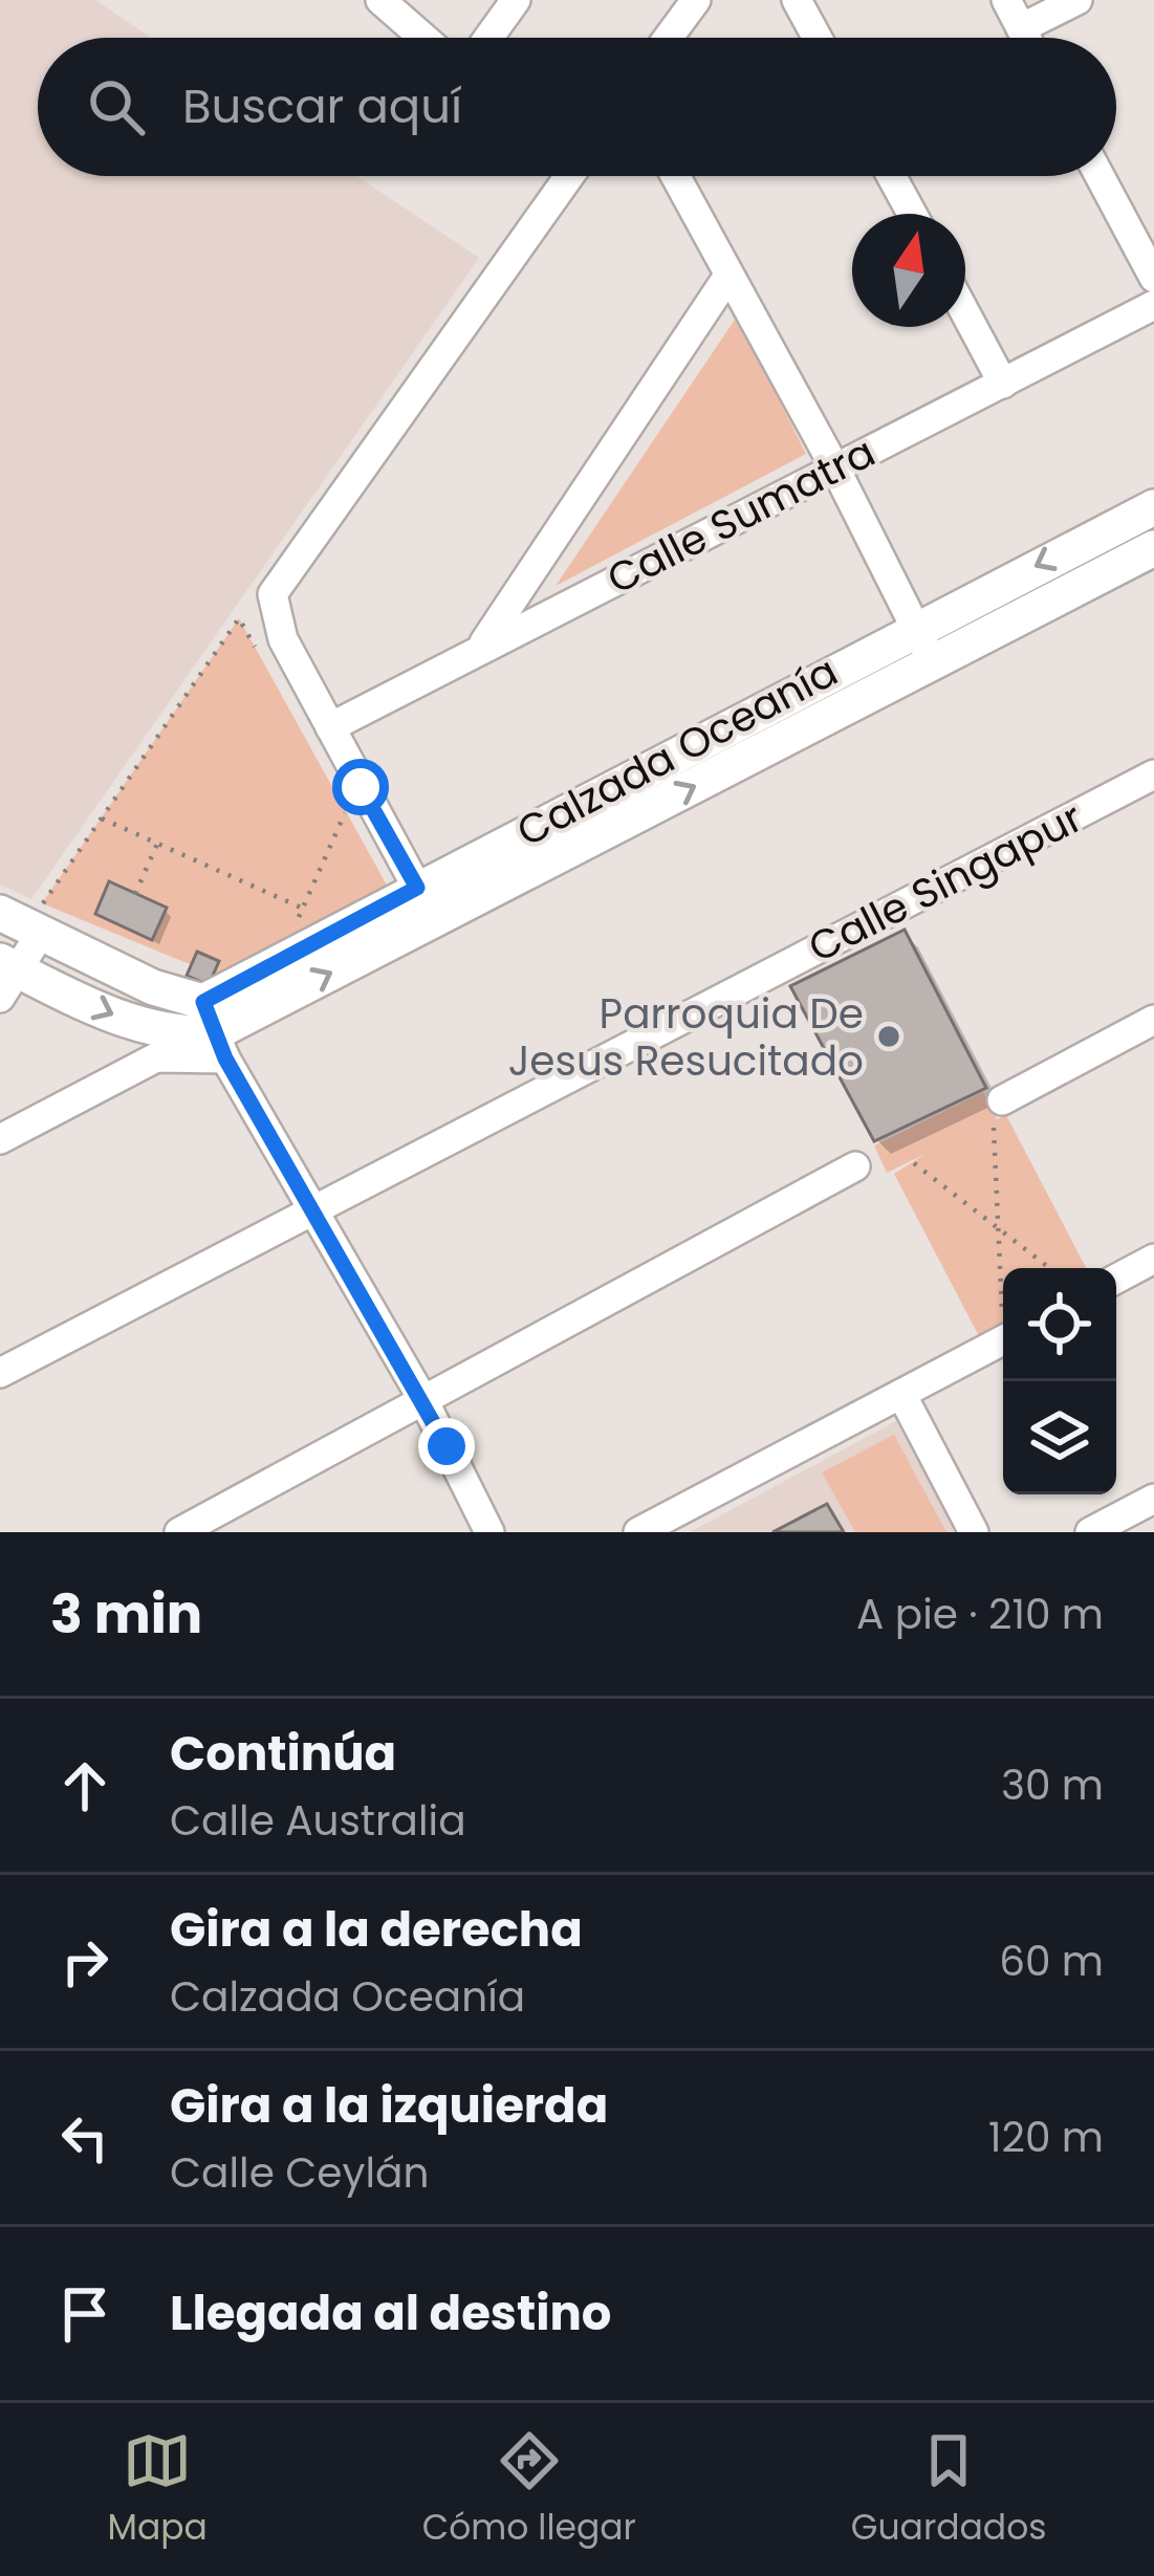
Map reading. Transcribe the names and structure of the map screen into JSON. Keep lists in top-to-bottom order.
{
  "streets": {
    "street": ["Calle Sumatra", "Calzada Oceanía", "Calle Singapur"]
  },
  "places": ["Parroquia De Jesus Resucitado"],
  "north": "top",
  "page": {
    "search": "Buscar aquí",
    "heading": ["3 min", "A pie · 210 m"],
    "list": [
      ["Continúa", "Calle Australia", "30 m"],
      ["Gira a la derecha", "Calzada Oceanía", "60 m"],
      ["Gira a la izquierda", "Calle Ceylán", "120 m"],
      "Llegada al destino"
    ],
    "nav": ["Mapa", "Cómo llegar", "Guardados"]
  }
}
